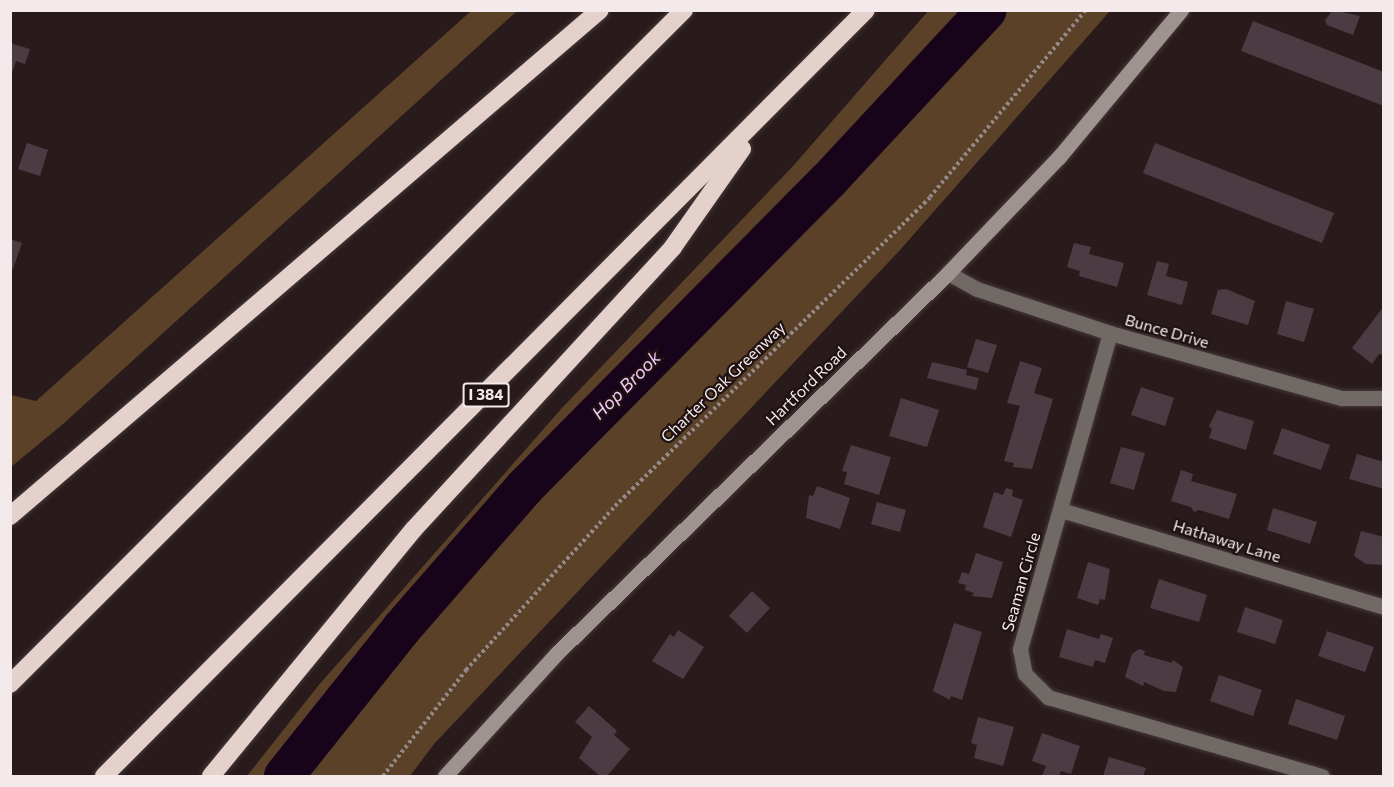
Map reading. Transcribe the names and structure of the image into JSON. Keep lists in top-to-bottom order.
{
  "streets": {
    "highway": ["I 384"],
    "main road": ["Hartford Road"],
    "street": ["Bunce Drive", "Hathaway Lane", "Seaman Circle"],
    "path": ["Charter Oak Greenway"]
  },
  "crossings": [
    ["Bunce Drive", "Hartford Road"],
    ["Bunce Drive", "Seaman Circle"],
    ["Hathaway Lane", "Seaman Circle"]
  ],
  "water": ["Hop Brook"]
}
